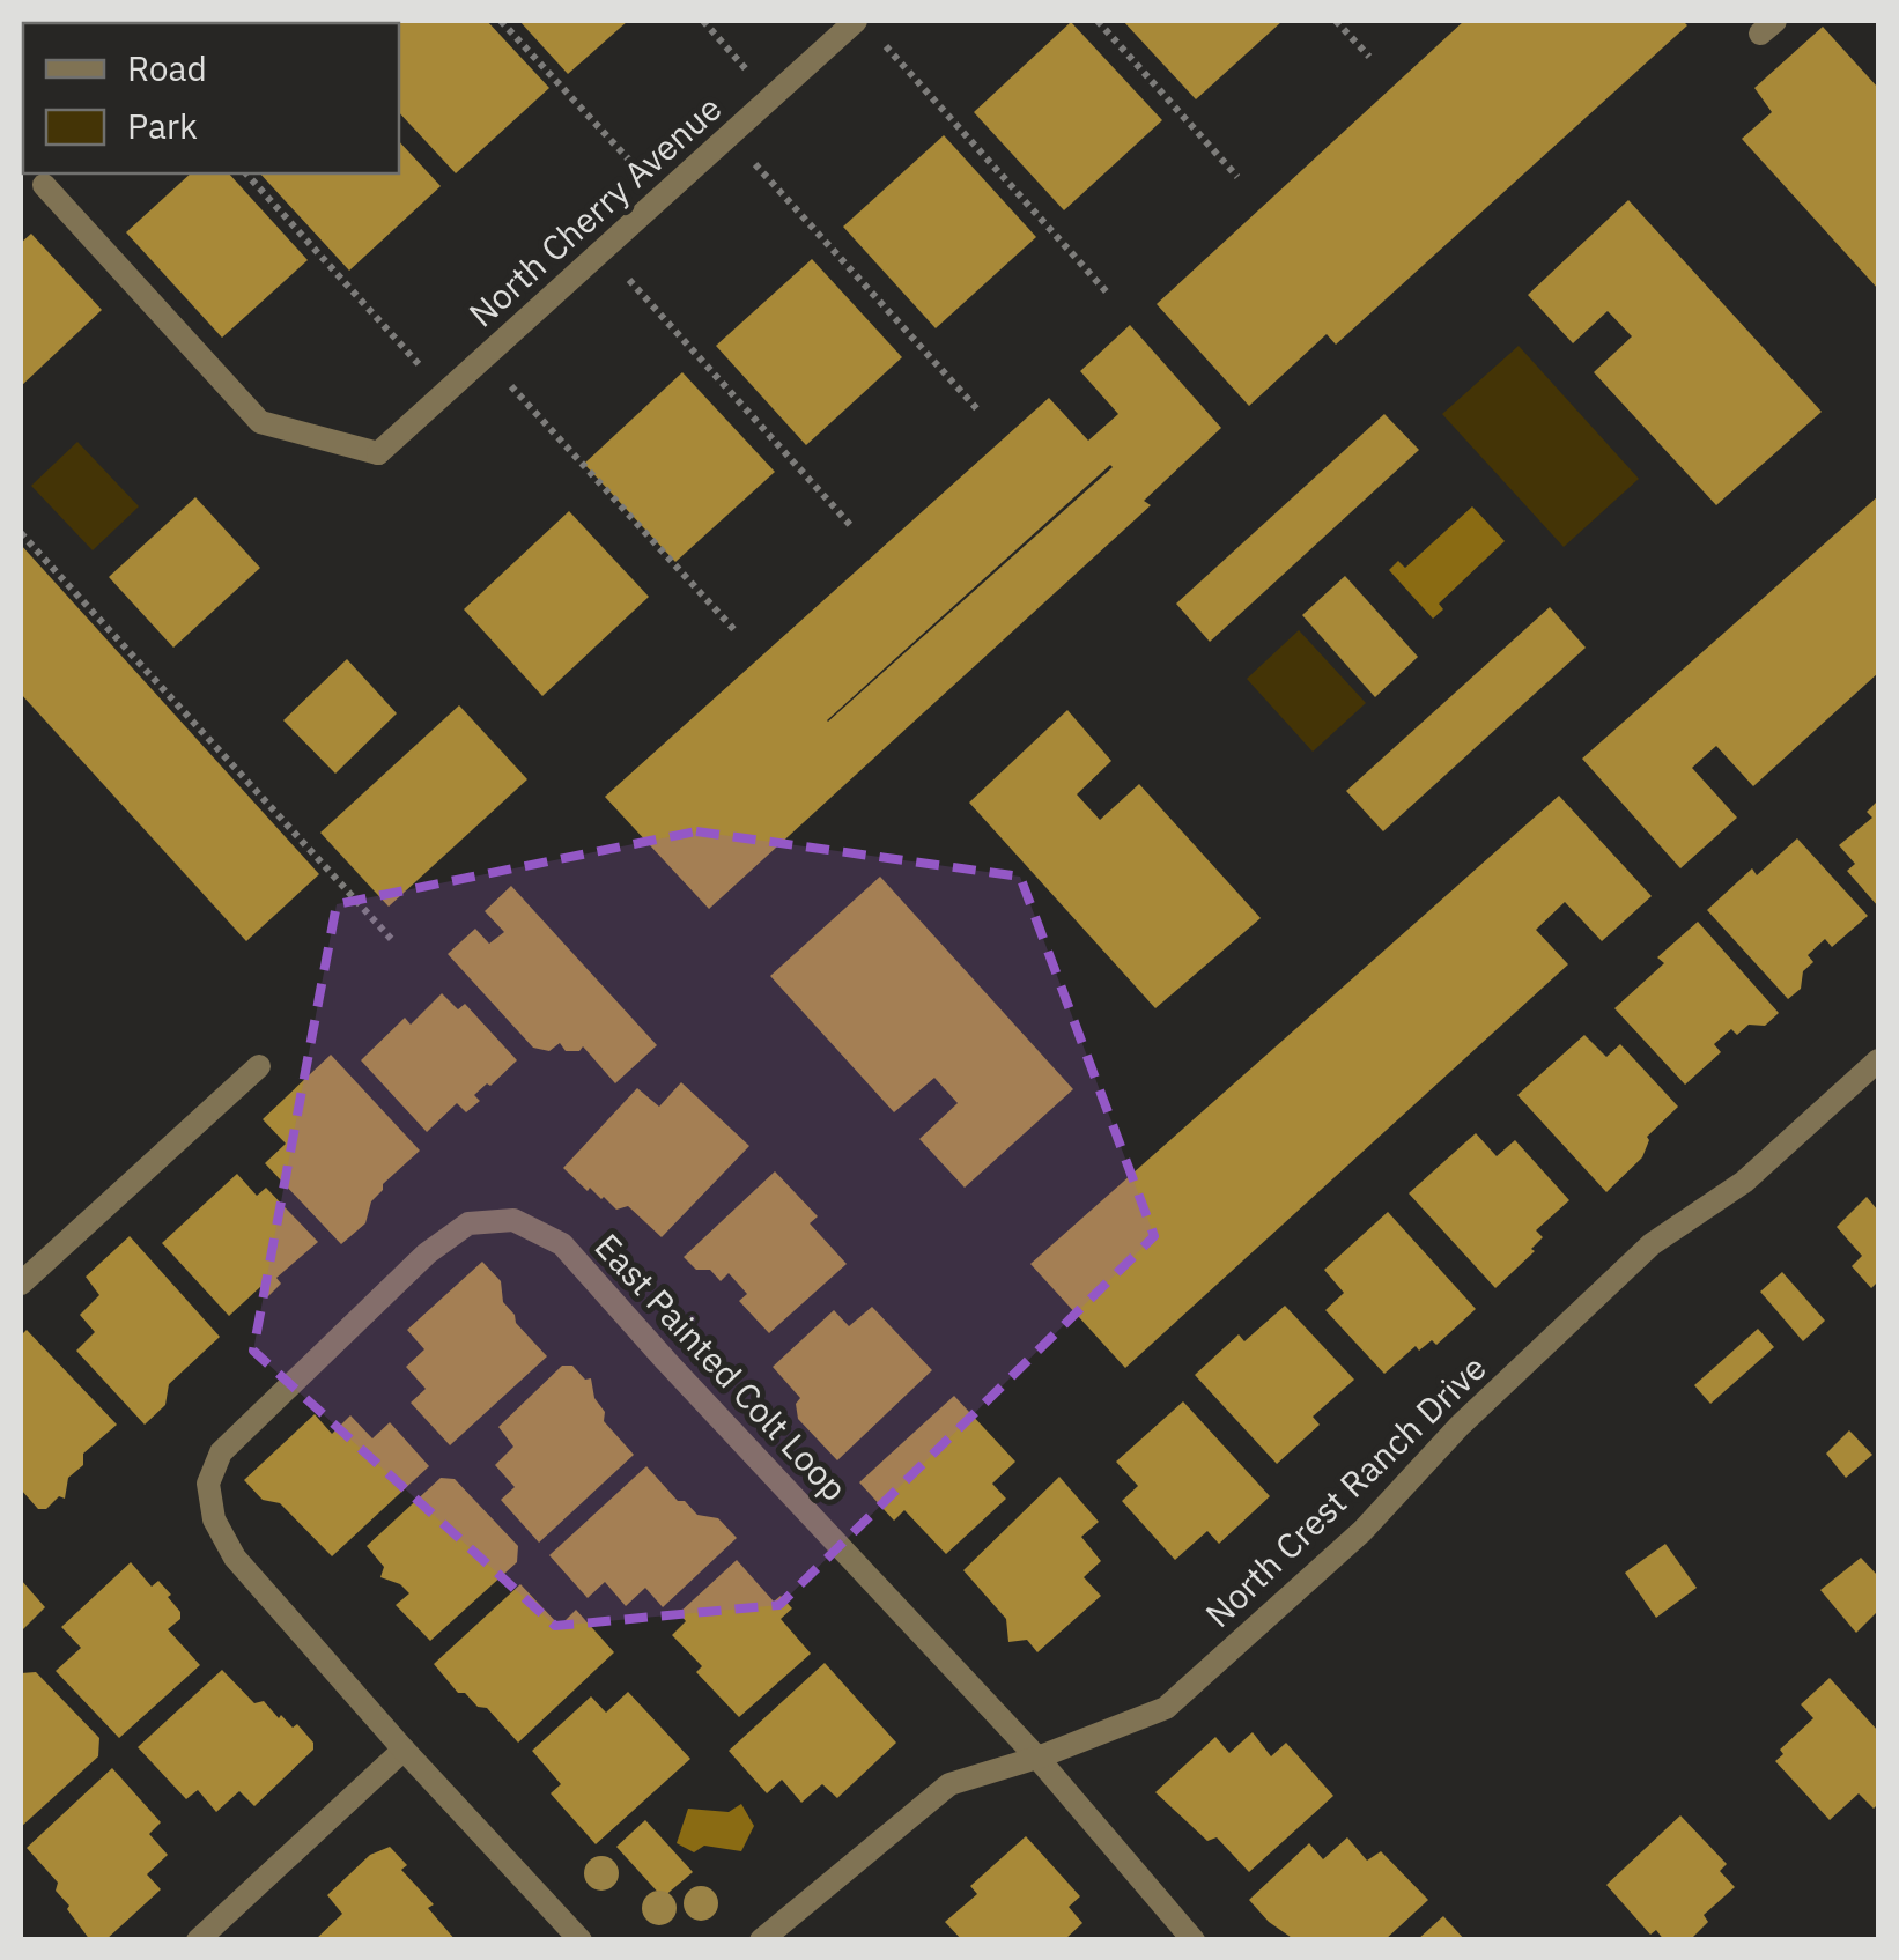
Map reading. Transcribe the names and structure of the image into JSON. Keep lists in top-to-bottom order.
{
  "streets": {
    "street": ["North Cherry Avenue", "East Painted Colt Loop", "North Crest Ranch Drive"]
  },
  "crossings": [
    ["East Painted Colt Loop", "North Crest Ranch Drive"]
  ],
  "legend": ["Road", "Park"]
}
